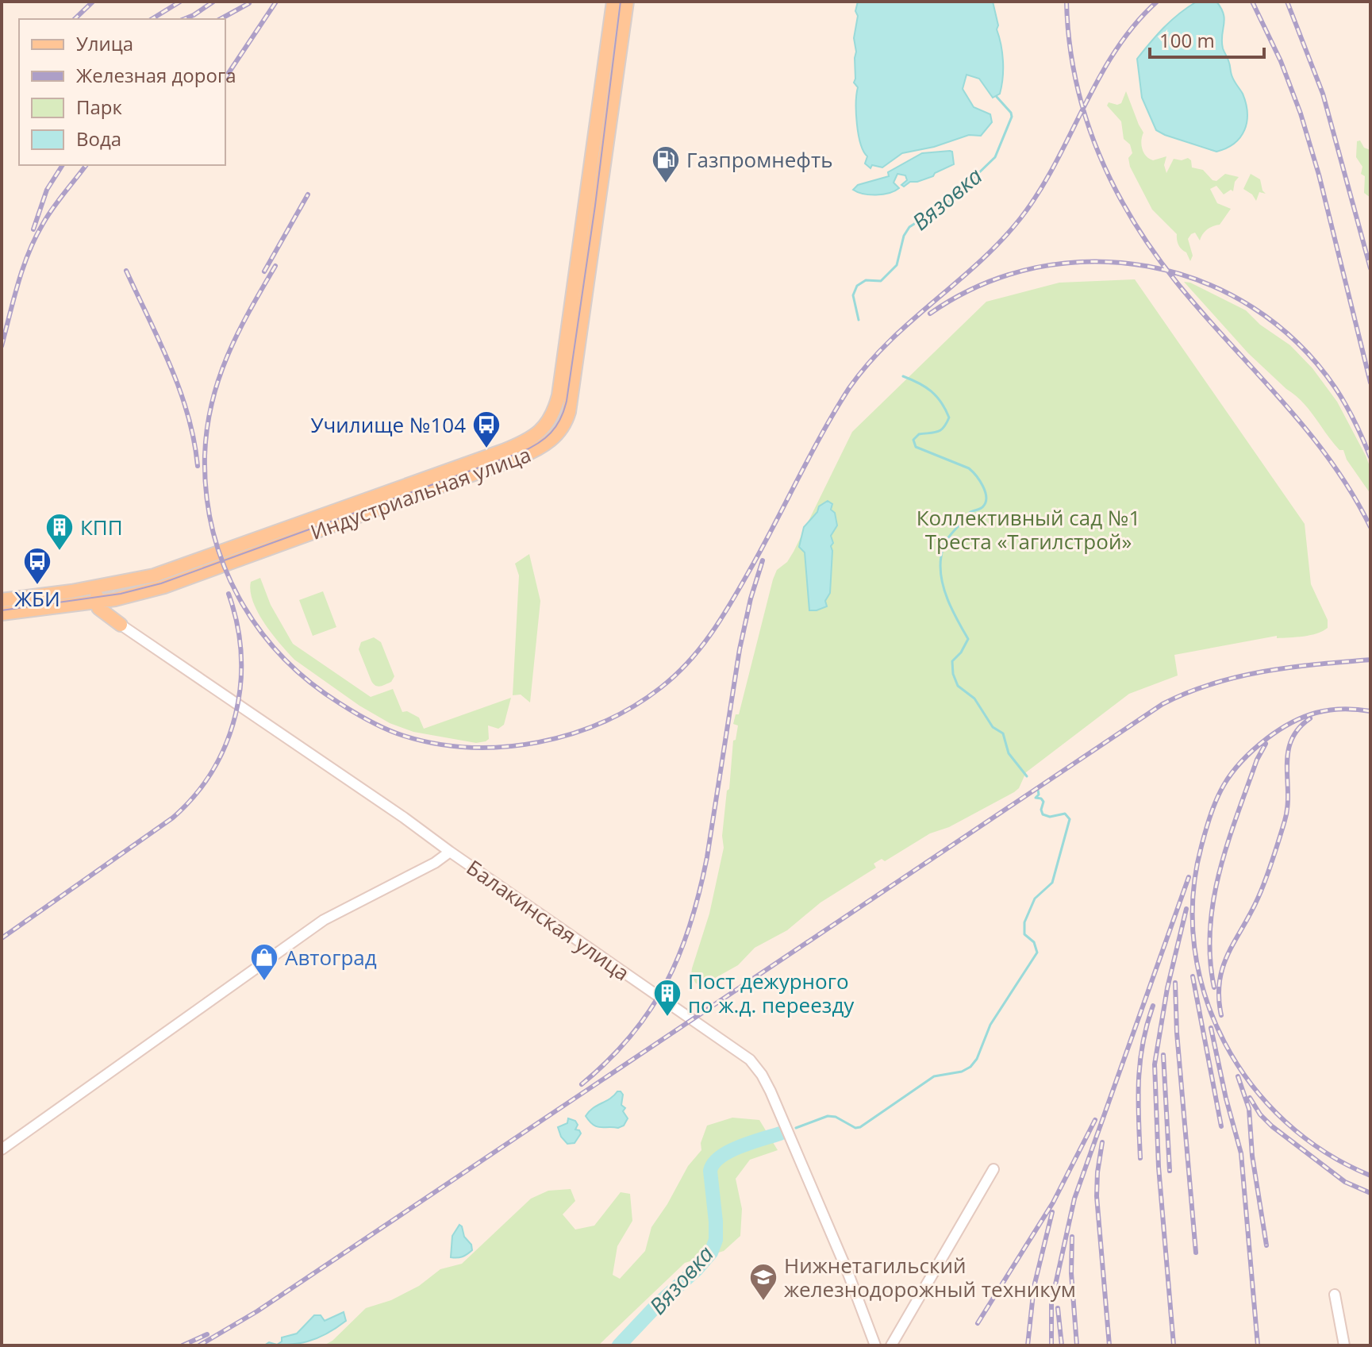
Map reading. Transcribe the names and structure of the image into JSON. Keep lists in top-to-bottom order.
{
  "streets": {
    "main road": ["Индустриальная улица"],
    "street": ["Балакинская улица"]
  },
  "water": ["Вязовка"],
  "parks": ["Коллективный сад №1 Треста «Тагилстрой»"],
  "places": {
    "fuel station": ["Газпромнефть"],
    "bus stop": ["Училище №104", "ЖБИ"],
    "building": ["КПП", "Пост дежурного по ж.д. переезду"],
    "shop": ["Автоград"],
    "school or university": ["Нижнетагильский железнодорожный техникум"]
  },
  "legend": [
    "Улица",
    "Железная дорога",
    "Парк",
    "Вода"
  ],
  "scale_bar": "100 m"
}
